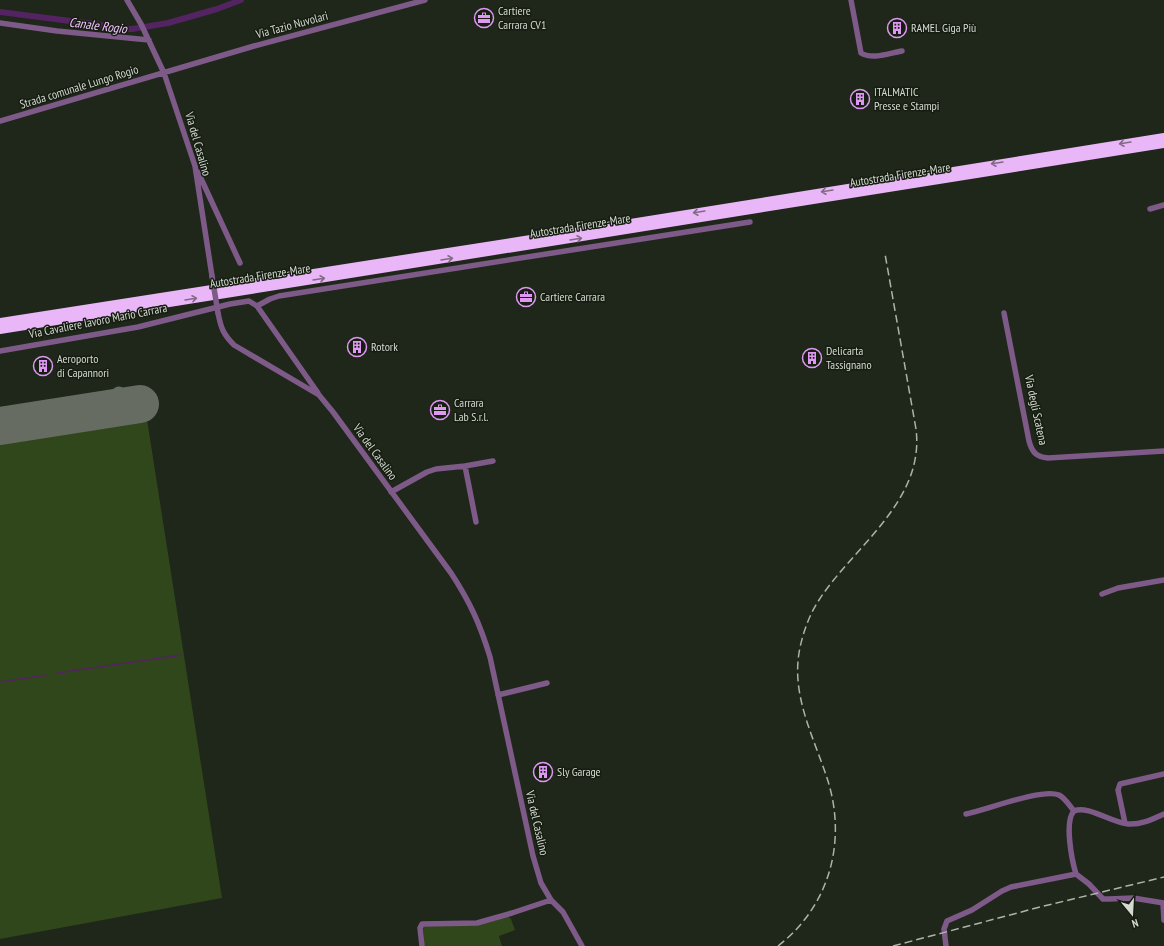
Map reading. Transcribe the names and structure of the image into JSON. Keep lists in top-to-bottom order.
{
  "streets": {
    "highway": ["Autostrada Firenze-Mare"],
    "street": [
      "Via Tazio Nuvolari",
      "Strada comunale Lungo Rogio",
      "Via del Casalino",
      "Via Cavaliere lavoro Mario Carrara",
      "Via degli Scatena"
    ]
  },
  "crossings": [
    ["Via Tazio Nuvolari", "Strada comunale Lungo Rogio"],
    ["Via Tazio Nuvolari", "Via del Casalino"],
    ["Strada comunale Lungo Rogio", "Via del Casalino"]
  ],
  "water": ["Canale Rogio"],
  "places": {
    "office": ["Cartiere Carrara CV1", "Cartiere Carrara", "Carrara Lab S.r.l."],
    "building": [
      "RAMEL Giga Più",
      "ITALMATIC Presse e Stampi",
      "Rotork",
      "Delicarta Tassignano",
      "Aeroporto di Capannori",
      "Sly Garage"
    ]
  },
  "north": "bottom"
}
